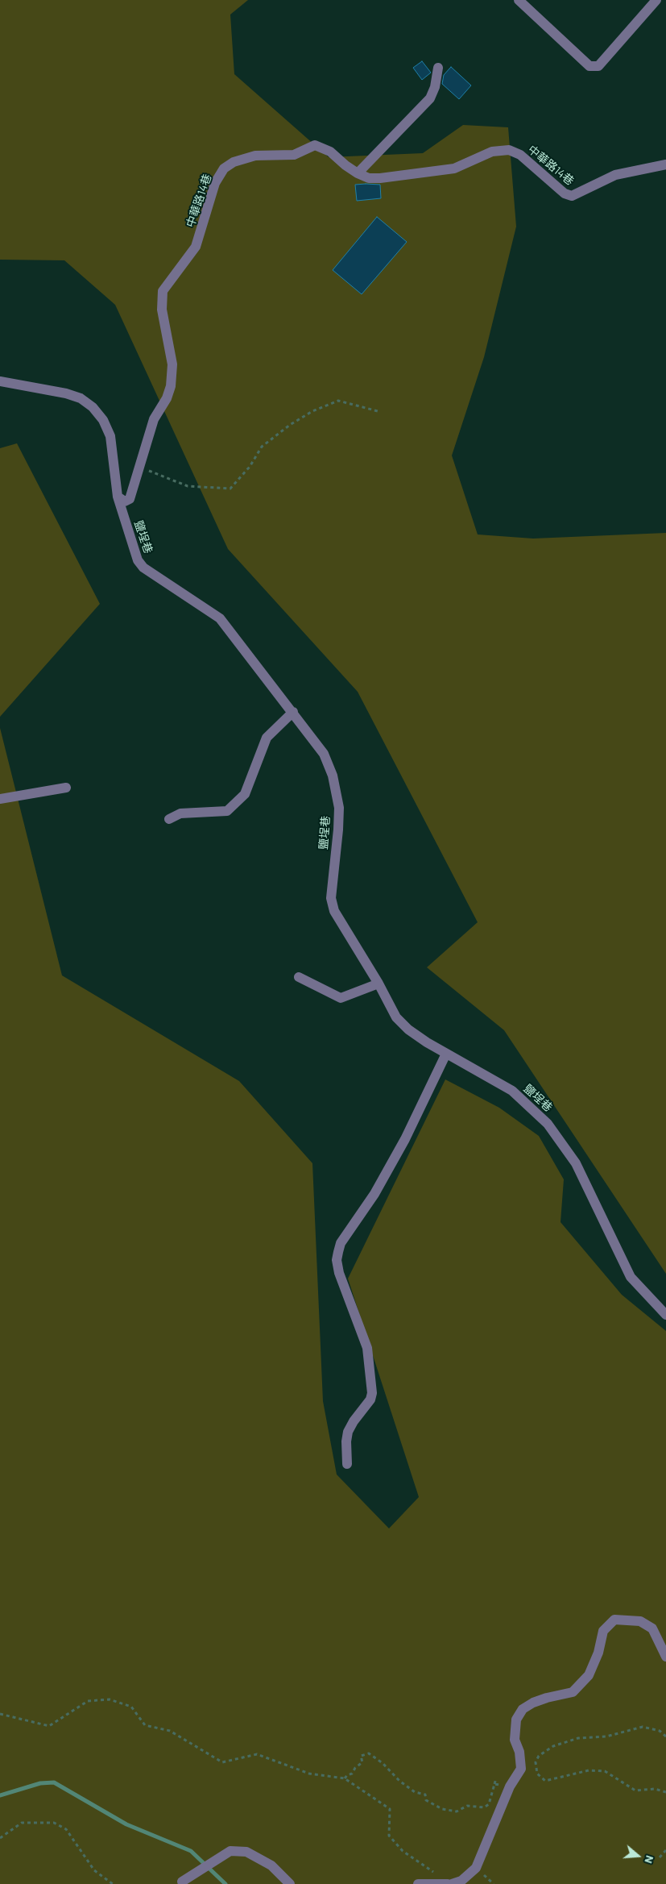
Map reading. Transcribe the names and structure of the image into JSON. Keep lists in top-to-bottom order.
{
  "streets": {
    "street": ["中華路14巷", "鹽埕巷"]
  },
  "crossings": [
    ["中華路14巷", "鹽埕巷"]
  ],
  "north": "right"
}
